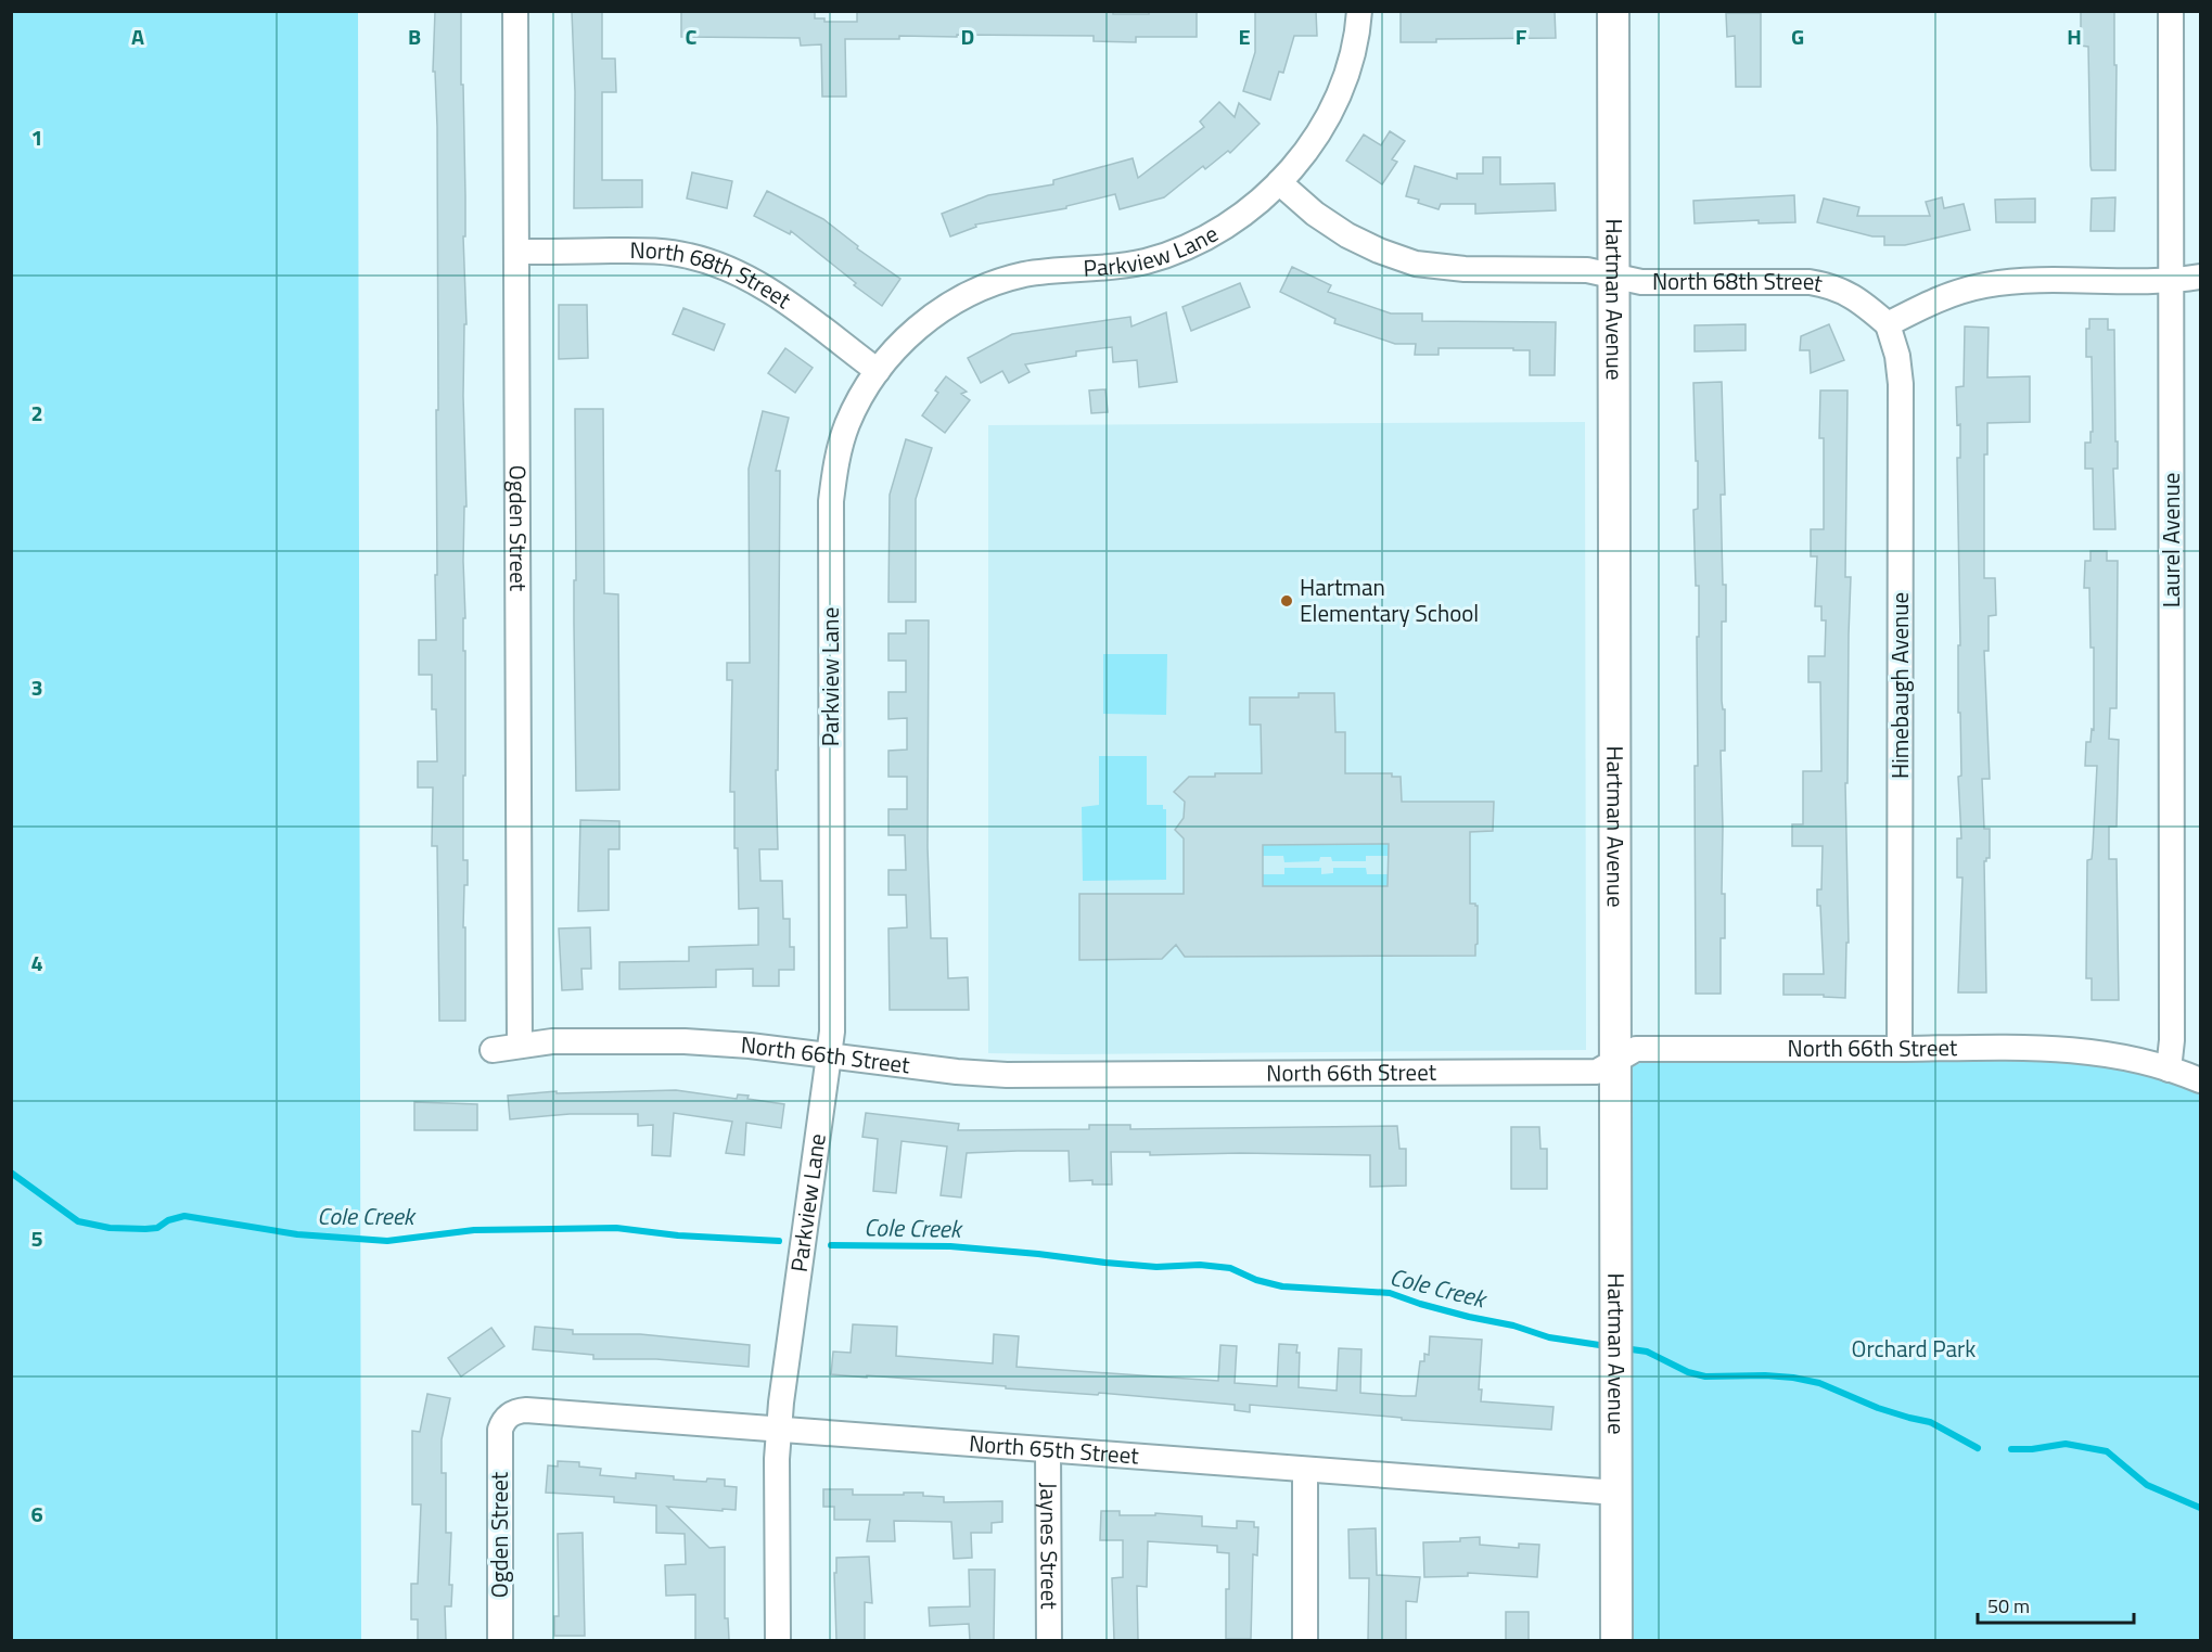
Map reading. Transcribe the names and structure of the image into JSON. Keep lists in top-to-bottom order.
{
  "streets": {
    "main road": ["Hartman Avenue"],
    "street": [
      "Parkview Lane",
      "North 68th Street",
      "Ogden Street",
      "Laurel Avenue",
      "Himebaugh Avenue",
      "North 66th Street",
      "North 65th Street",
      "Jaynes Street"
    ]
  },
  "crossings": [
    ["Parkview Lane", "North 68th Street"],
    ["Parkview Lane", "North 66th Street"],
    ["Parkview Lane", "North 65th Street"],
    ["North 68th Street", "Hartman Avenue"],
    ["North 68th Street", "Ogden Street"],
    ["North 68th Street", "Himebaugh Avenue"],
    ["Hartman Avenue", "North 66th Street"],
    ["Hartman Avenue", "North 65th Street"],
    ["Ogden Street", "North 66th Street"],
    ["Ogden Street", "North 65th Street"],
    ["Laurel Avenue", "North 66th Street"],
    ["Himebaugh Avenue", "North 66th Street"],
    ["North 65th Street", "Jaynes Street"]
  ],
  "water": ["Cole Creek"],
  "parks": ["Orchard Park"],
  "places": ["Hartman Elementary School"],
  "scale_bar": "50 m",
  "grid": {
    "columns": [
      "A",
      "B",
      "C",
      "D",
      "E",
      "F",
      "G",
      "H"
    ],
    "rows": [
      "1",
      "2",
      "3",
      "4",
      "5",
      "6"
    ]
  }
}
